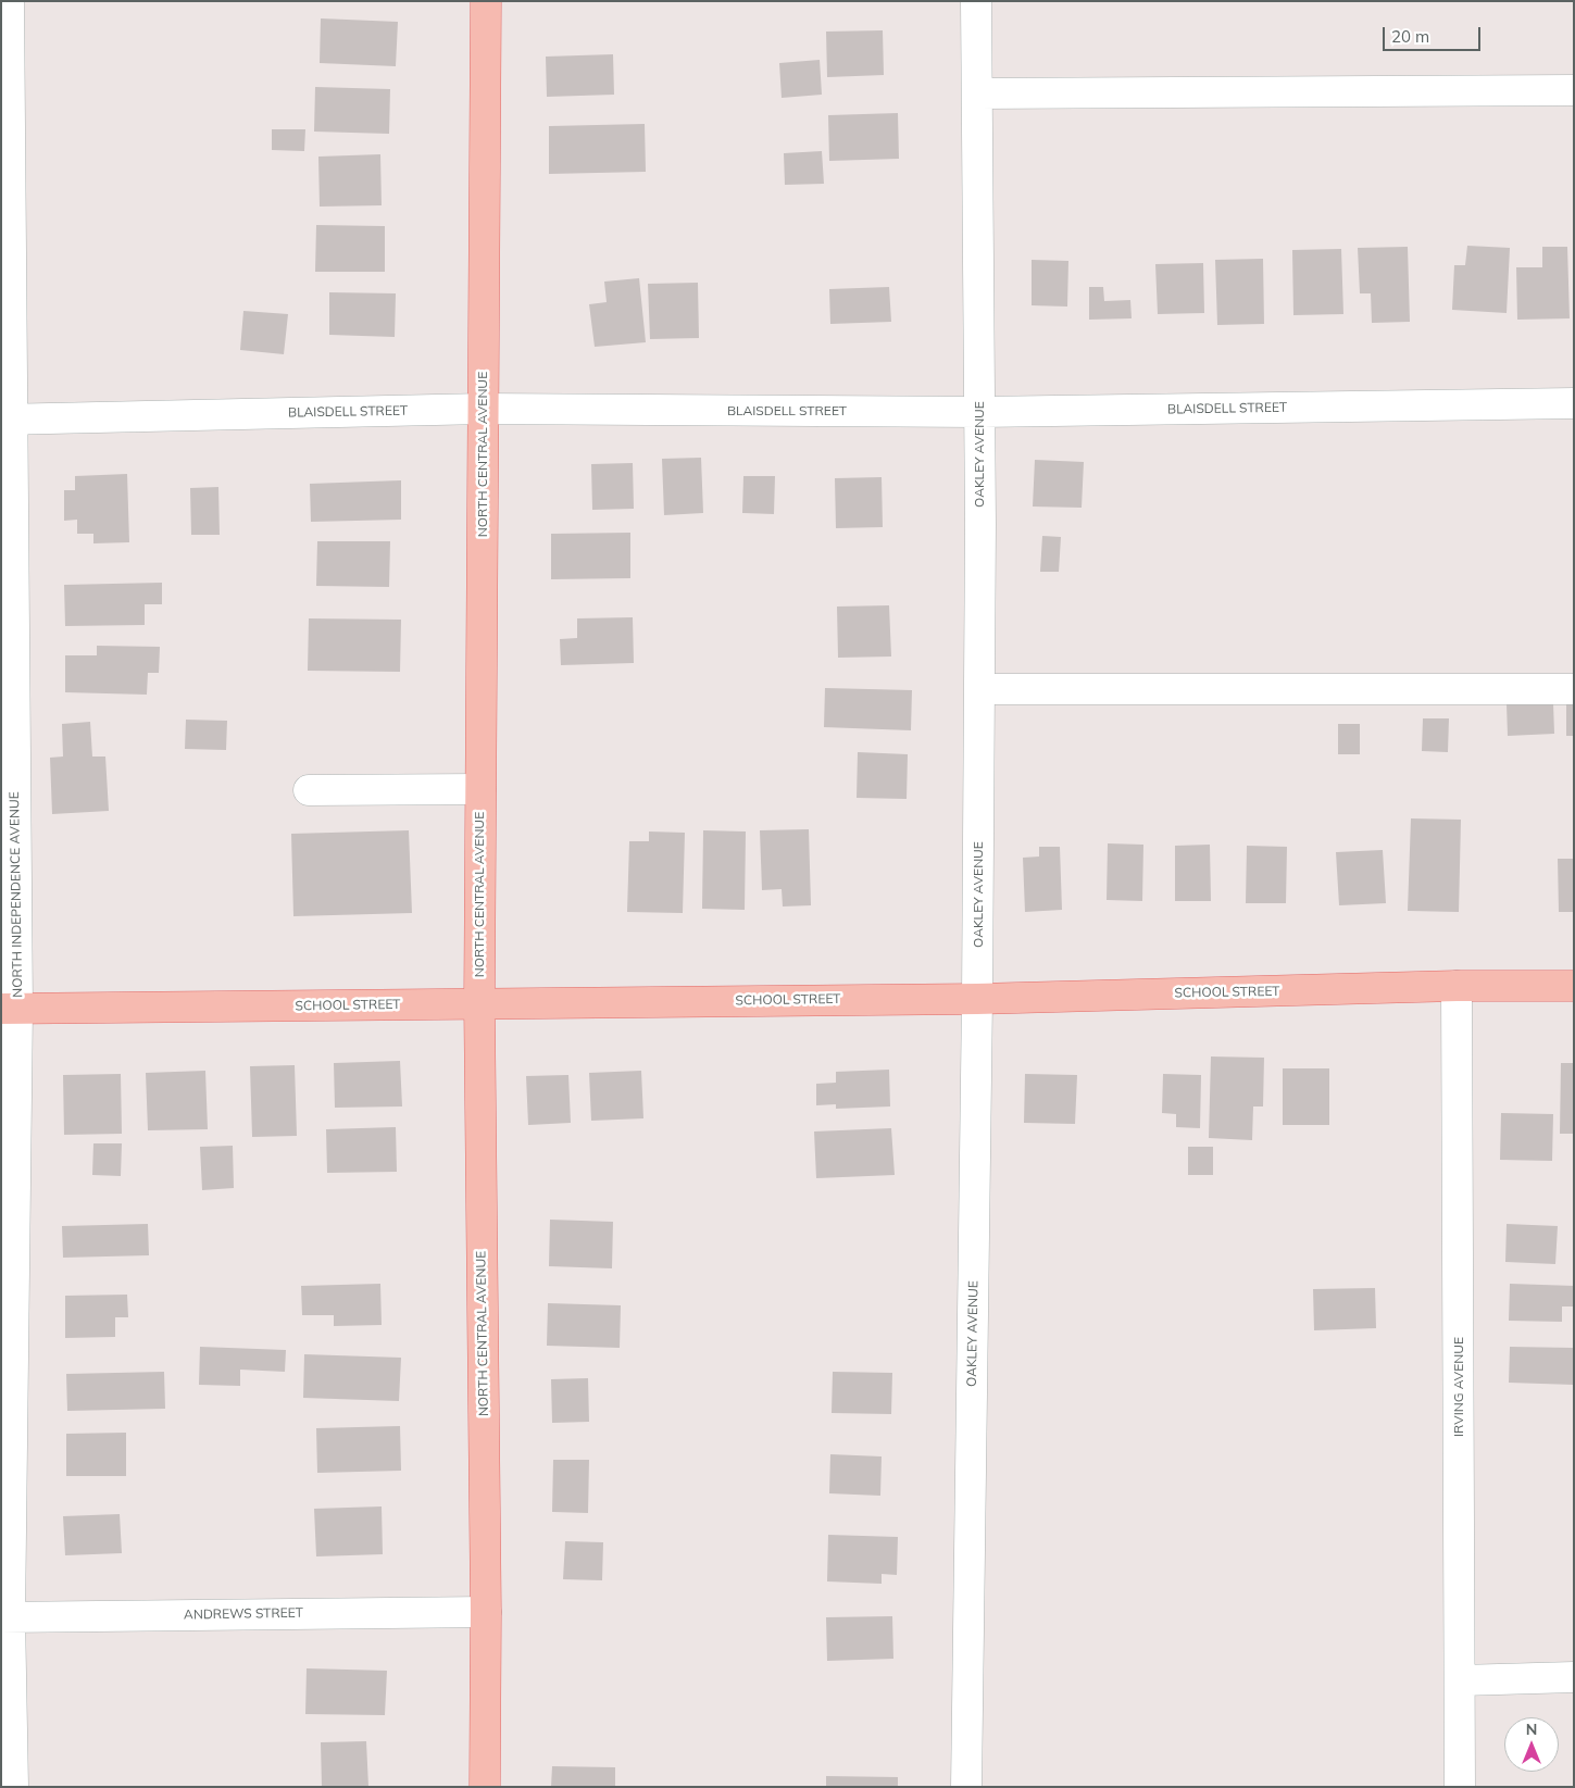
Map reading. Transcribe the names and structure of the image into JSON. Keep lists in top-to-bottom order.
{
  "streets": {
    "main road": ["NORTH CENTRAL AVENUE", "SCHOOL STREET"],
    "street": [
      "BLAISDELL STREET",
      "OAKLEY AVENUE",
      "NORTH INDEPENDENCE AVENUE",
      "IRVING AVENUE",
      "ANDREWS STREET"
    ]
  },
  "crossings": [
    ["BLAISDELL STREET", "NORTH CENTRAL AVENUE"],
    ["BLAISDELL STREET", "OAKLEY AVENUE"],
    ["BLAISDELL STREET", "NORTH INDEPENDENCE AVENUE"],
    ["NORTH CENTRAL AVENUE", "SCHOOL STREET"],
    ["NORTH CENTRAL AVENUE", "ANDREWS STREET"],
    ["OAKLEY AVENUE", "SCHOOL STREET"],
    ["NORTH INDEPENDENCE AVENUE", "SCHOOL STREET"],
    ["NORTH INDEPENDENCE AVENUE", "ANDREWS STREET"],
    ["SCHOOL STREET", "IRVING AVENUE"]
  ],
  "scale_bar": "20 m",
  "north": "top"
}
